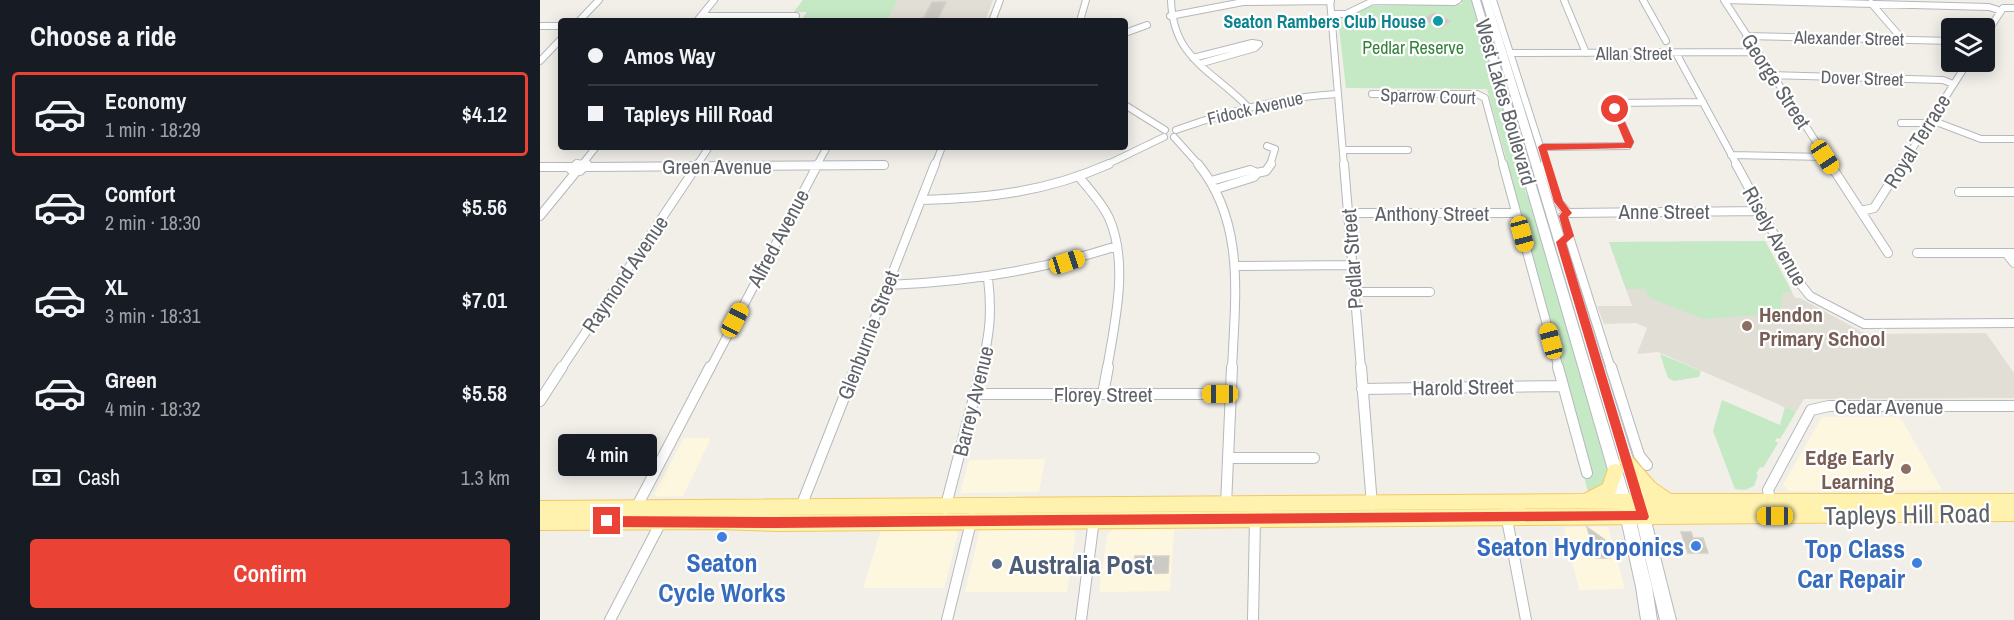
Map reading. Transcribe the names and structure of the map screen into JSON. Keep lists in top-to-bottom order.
{
  "streets": {
    "main road": ["West Lakes Boulevard", "Tapleys Hill Road"],
    "street": [
      "Alexander Street",
      "Allan Street",
      "Dover Street",
      "George Street",
      "Sparrow Court",
      "Fidock Avenue",
      "Royal Terrace",
      "Green Avenue",
      "Anne Street",
      "Anthony Street",
      "Risely Avenue",
      "Alfred Avenue",
      "Pedlar Street",
      "Raymond Avenue",
      "Glenburnie Street",
      "Harold Street",
      "Florey Street",
      "Barrey Avenue",
      "Cedar Avenue"
    ]
  },
  "crossings": [
    ["Alexander Street", "George Street"],
    ["Allan Street", "George Street"],
    ["Allan Street", "Risely Avenue"],
    ["Dover Street", "George Street"],
    ["Dover Street", "Royal Terrace"],
    ["George Street", "Royal Terrace"],
    ["Sparrow Court", "Anthony Street"],
    ["West Lakes Boulevard", "Tapleys Hill Road"],
    ["Fidock Avenue", "Pedlar Street"],
    ["Green Avenue", "Alfred Avenue"],
    ["Green Avenue", "Raymond Avenue"],
    ["Anne Street", "Risely Avenue"],
    ["Anthony Street", "Pedlar Street"],
    ["Alfred Avenue", "Tapleys Hill Road"],
    ["Pedlar Street", "Harold Street"],
    ["Pedlar Street", "Tapleys Hill Road"],
    ["Glenburnie Street", "Tapleys Hill Road"],
    ["Florey Street", "Barrey Avenue"],
    ["Barrey Avenue", "Tapleys Hill Road"],
    ["Cedar Avenue", "Tapleys Hill Road"]
  ],
  "parks": ["Pedlar Reserve"],
  "places": [
    "Seaton Rambers Club House",
    "Hendon Primary School",
    "Edge Early Learning",
    "Seaton Cycle Works",
    "Seaton Hydroponics",
    "Top Class Car Repair",
    "Australia Post"
  ],
  "page": {
    "heading": "Choose a ride",
    "banner": ["Amos Way", "Tapleys Hill Road"],
    "list": [
      {
        "name": "Economy",
        "note": "1 min · 18:29",
        "value": "$4.12"
      },
      {
        "name": "Comfort",
        "note": "2 min · 18:30",
        "value": "$5.56"
      },
      {
        "name": "XL",
        "note": "3 min · 18:31",
        "value": "$7.01"
      },
      {
        "name": "Green",
        "note": "4 min · 18:32",
        "value": "$5.58"
      }
    ],
    "bubble": "4 min",
    "pay": ["Cash", "1.3 km"],
    "buttons": "Confirm"
  }
}
